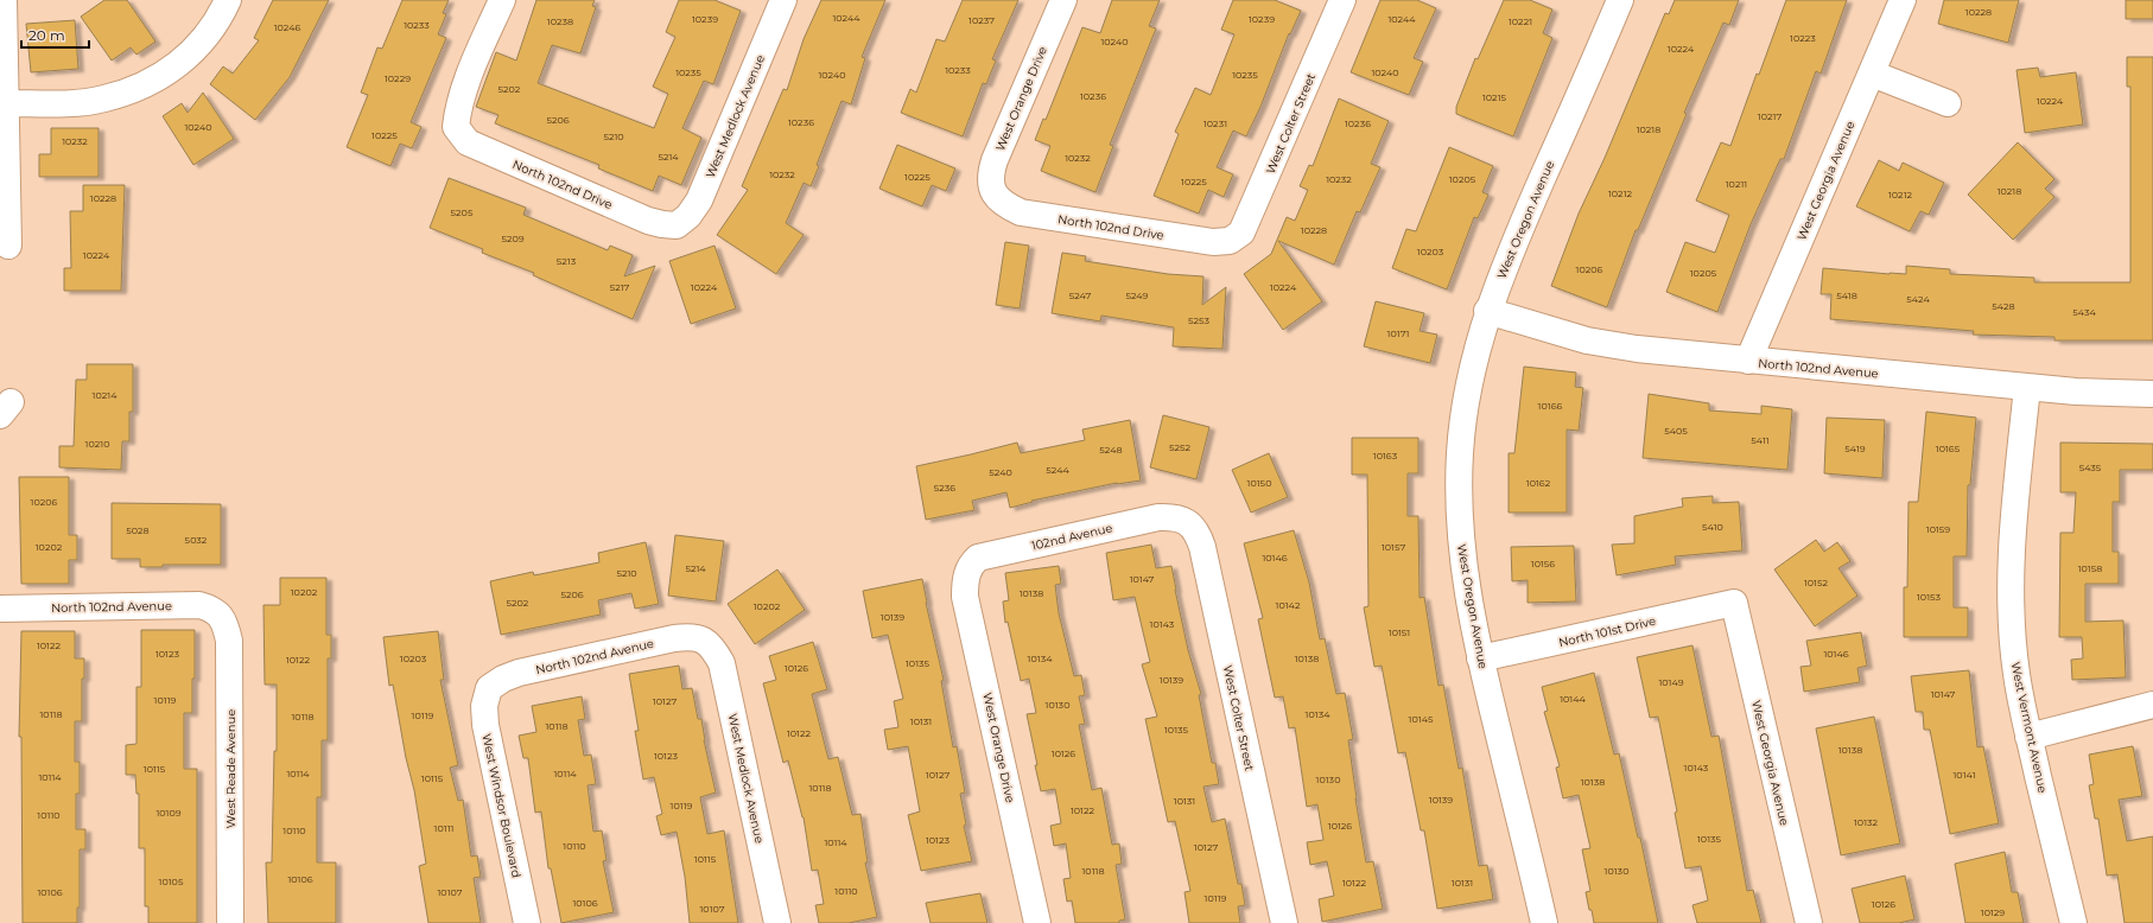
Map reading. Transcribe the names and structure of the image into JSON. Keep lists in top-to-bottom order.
{
  "streets": {
    "street": [
      "West Orange Drive",
      "West Medlock Avenue",
      "West Colter Street",
      "West Georgia Avenue",
      "North 102nd Drive",
      "West Oregon Avenue",
      "North 102nd Avenue",
      "102nd Avenue",
      "North 101st Drive",
      "West Vermont Avenue",
      "West Reade Avenue",
      "West Windsor Boulevard"
    ]
  },
  "crossings": [
    ["West Orange Drive", "North 102nd Drive"],
    ["West Orange Drive", "102nd Avenue"],
    ["West Medlock Avenue", "North 102nd Drive"],
    ["West Medlock Avenue", "North 102nd Avenue"],
    ["West Colter Street", "North 102nd Drive"],
    ["West Colter Street", "102nd Avenue"],
    ["West Georgia Avenue", "North 102nd Avenue"],
    ["West Georgia Avenue", "North 101st Drive"],
    ["West Oregon Avenue", "North 102nd Avenue"],
    ["West Oregon Avenue", "North 101st Drive"],
    ["North 102nd Avenue", "West Vermont Avenue"],
    ["North 102nd Avenue", "West Reade Avenue"],
    ["North 102nd Avenue", "West Windsor Boulevard"]
  ],
  "house_numbers": [
    "10228",
    "10244",
    "10239",
    "10239",
    "10244",
    "10237",
    "10238",
    "10221",
    "10233",
    "10246",
    "10223",
    "10240",
    "10224",
    "10233",
    "10235",
    "10240",
    "10240",
    "10235",
    "10229",
    "5202",
    "10236",
    "10215",
    "10224",
    "10217",
    "5206",
    "10236",
    "10231",
    "10236",
    "10240",
    "10218",
    "10225",
    "5210",
    "10232",
    "5214",
    "10232",
    "10232",
    "10225",
    "10232",
    "10205",
    "10225",
    "10211",
    "10218",
    "10212",
    "10212",
    "10228",
    "5205",
    "10228",
    "5209",
    "10203",
    "10224",
    "5213",
    "10206",
    "10205",
    "5217",
    "10224",
    "10224",
    "5247",
    "5249",
    "5418",
    "5424",
    "5428",
    "5434",
    "5253",
    "10171",
    "10214",
    "10166",
    "5405",
    "5411",
    "10210",
    "5252",
    "5419",
    "10165",
    "5248",
    "10163",
    "5435",
    "5244",
    "5240",
    "10150",
    "10162",
    "5236",
    "10206",
    "5410",
    "10159",
    "5028",
    "5032",
    "10202",
    "10157",
    "10146",
    "10156",
    "5214",
    "10158",
    "5210",
    "10147",
    "10152",
    "10202",
    "10138",
    "5206",
    "10153",
    "5202",
    "10142",
    "10202",
    "10139",
    "10143",
    "10151",
    "10122",
    "10123",
    "10146",
    "10203",
    "10134",
    "10138",
    "10122",
    "10135",
    "10126",
    "10139",
    "10149",
    "10147",
    "10144",
    "10119",
    "10127",
    "10130",
    "10118",
    "10134",
    "10119",
    "10118",
    "10145",
    "10131",
    "10118",
    "10135",
    "10122",
    "10138",
    "10126",
    "10123",
    "10143",
    "10115",
    "10114",
    "10114",
    "10127",
    "10141",
    "10114",
    "10115",
    "10130",
    "10138",
    "10118",
    "10139",
    "10131",
    "10119",
    "10122",
    "10109",
    "10110",
    "10132",
    "10126",
    "10111",
    "10110",
    "10135",
    "10123",
    "10114",
    "10110",
    "10127",
    "10115",
    "10118",
    "10130",
    "10106",
    "10105",
    "10122",
    "10131",
    "10110",
    "10106",
    "10107",
    "10119",
    "10106",
    "10126",
    "10107",
    "10129"
  ],
  "scale_bar": "20 m"
}
